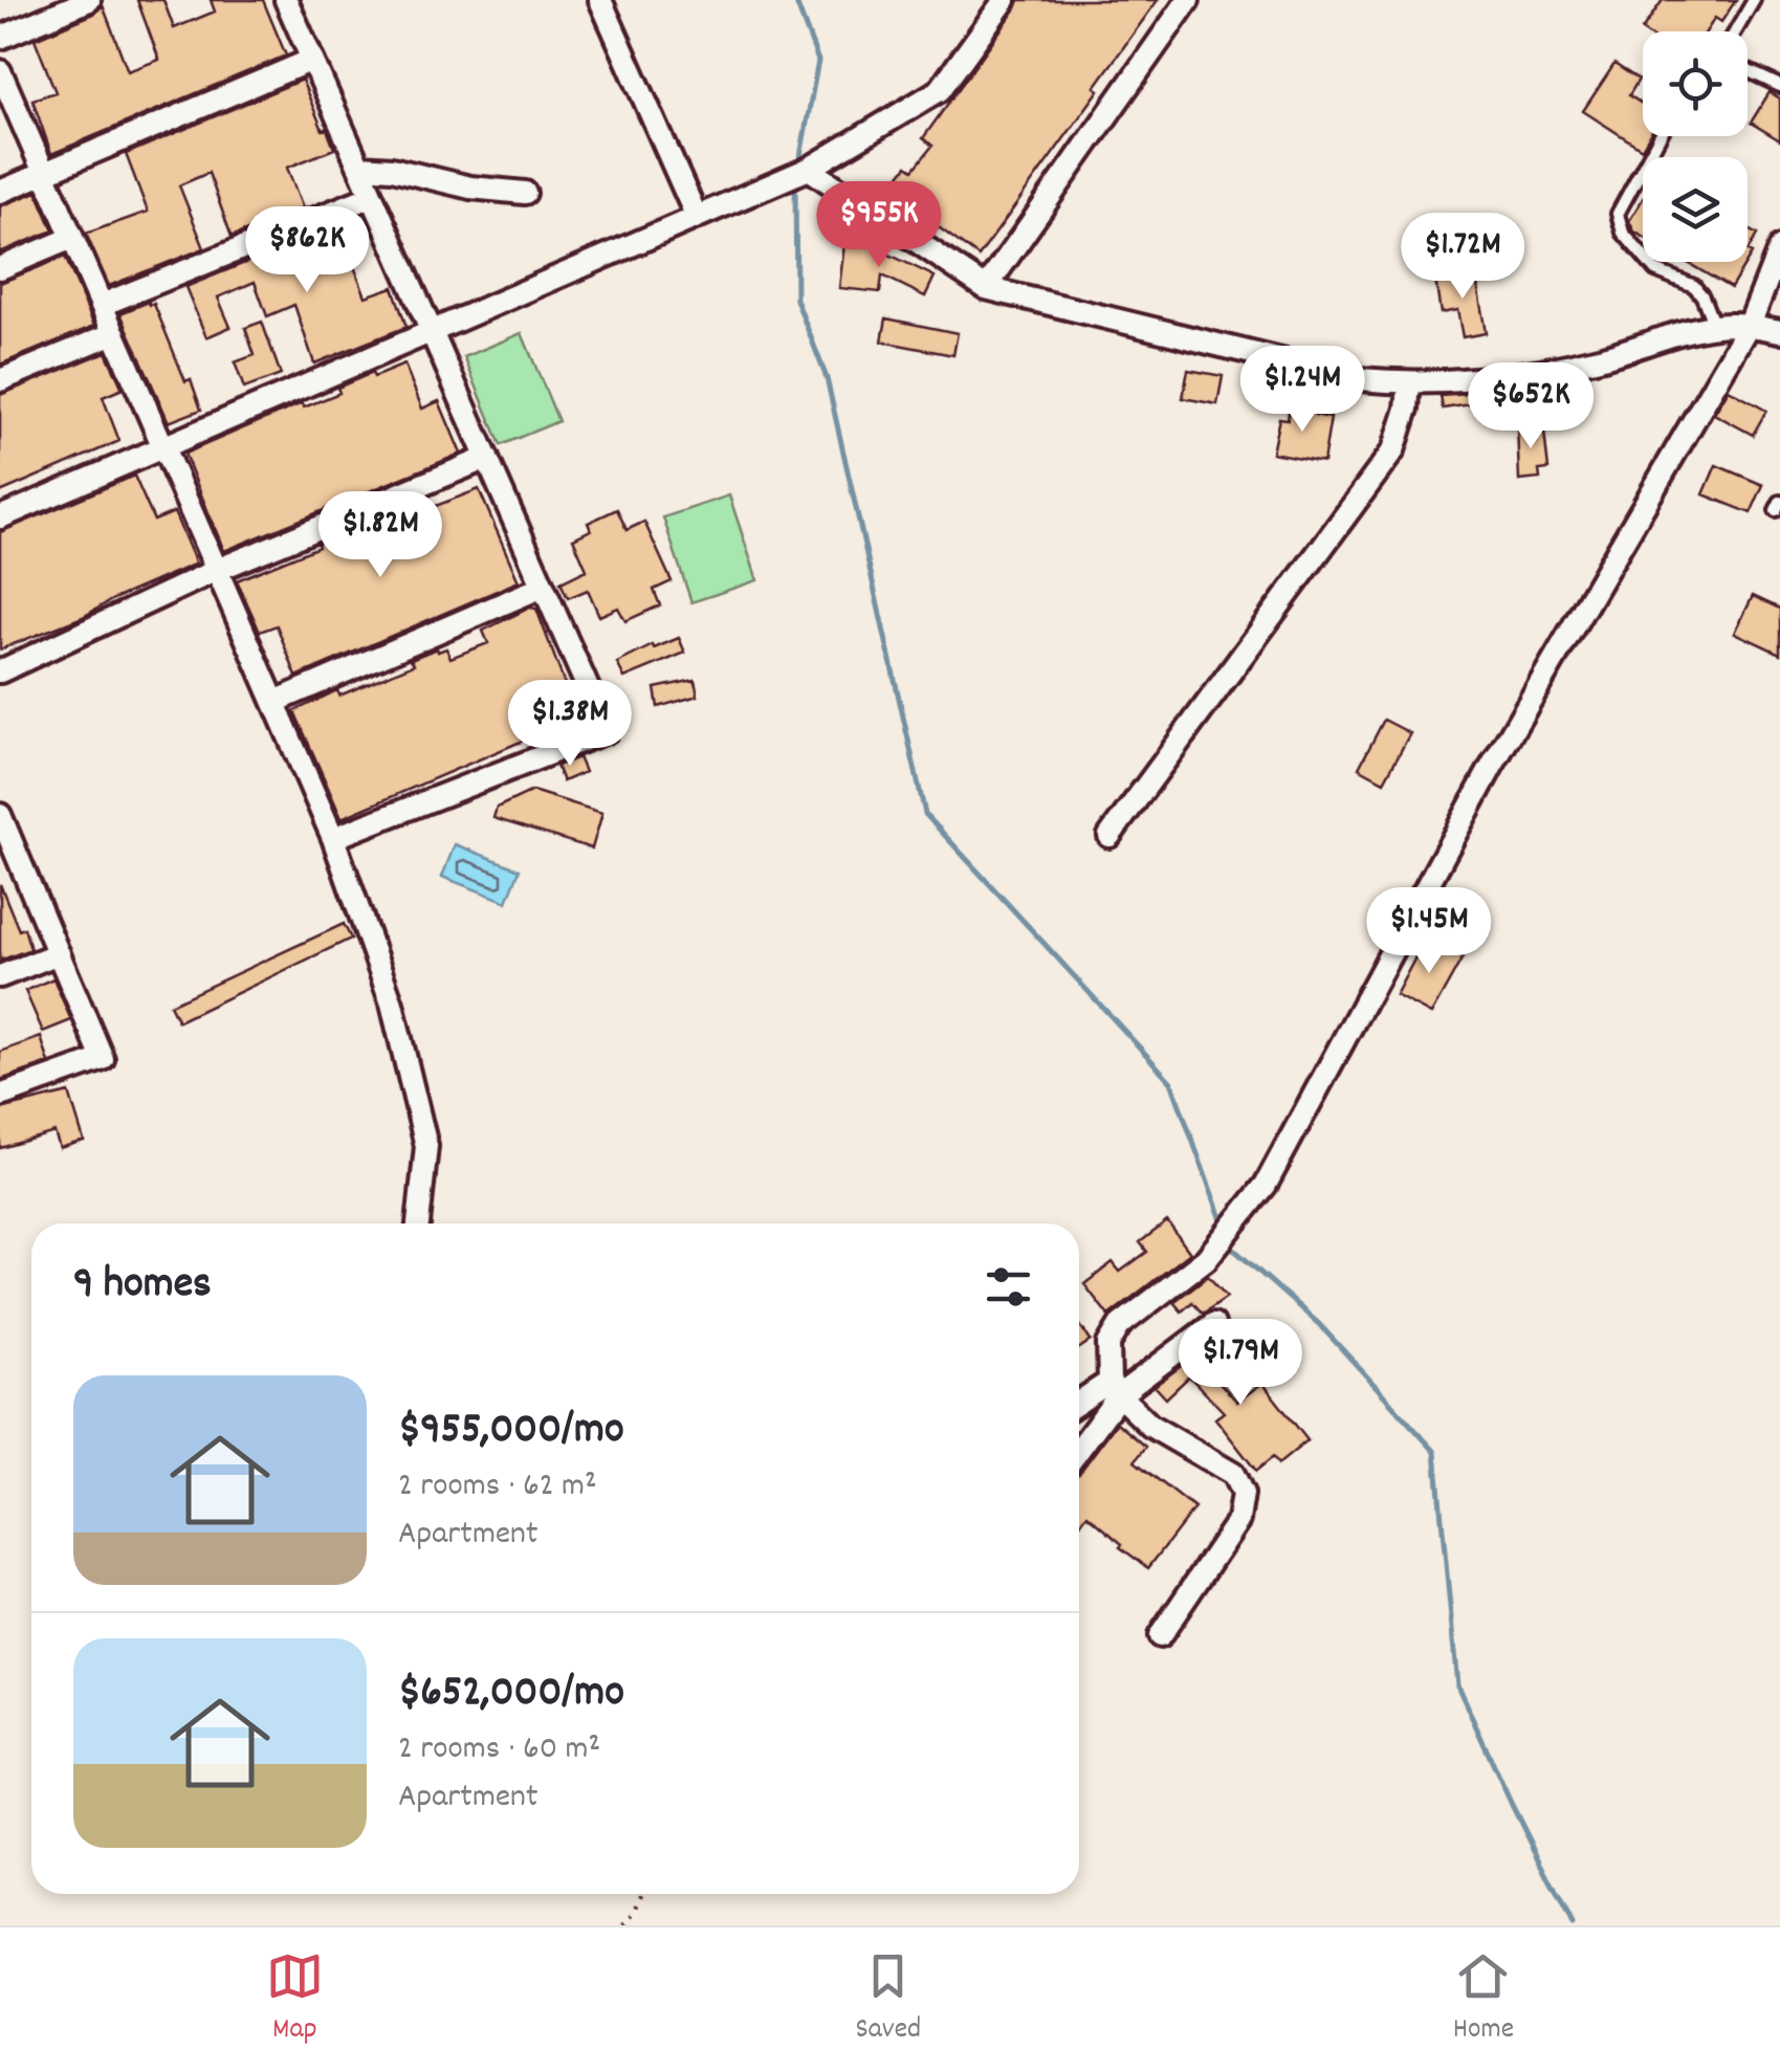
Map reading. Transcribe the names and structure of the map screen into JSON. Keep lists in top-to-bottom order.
{
  "page": {
    "price": [
      "$955K",
      "$862K",
      "$1.72M",
      "$1.24M",
      "$652K",
      "$1.82M",
      "$1.38M",
      "$1.45M",
      "$1.79M"
    ],
    "heading": "9 homes",
    "list": [
      {
        "name": "$955,000/mo",
        "note": "2 rooms · 62 m² · Apartment"
      },
      {
        "name": "$652,000/mo",
        "note": "2 rooms · 60 m² · Apartment"
      }
    ],
    "tabs": ["Map", "Saved", "Home"]
  }
}
